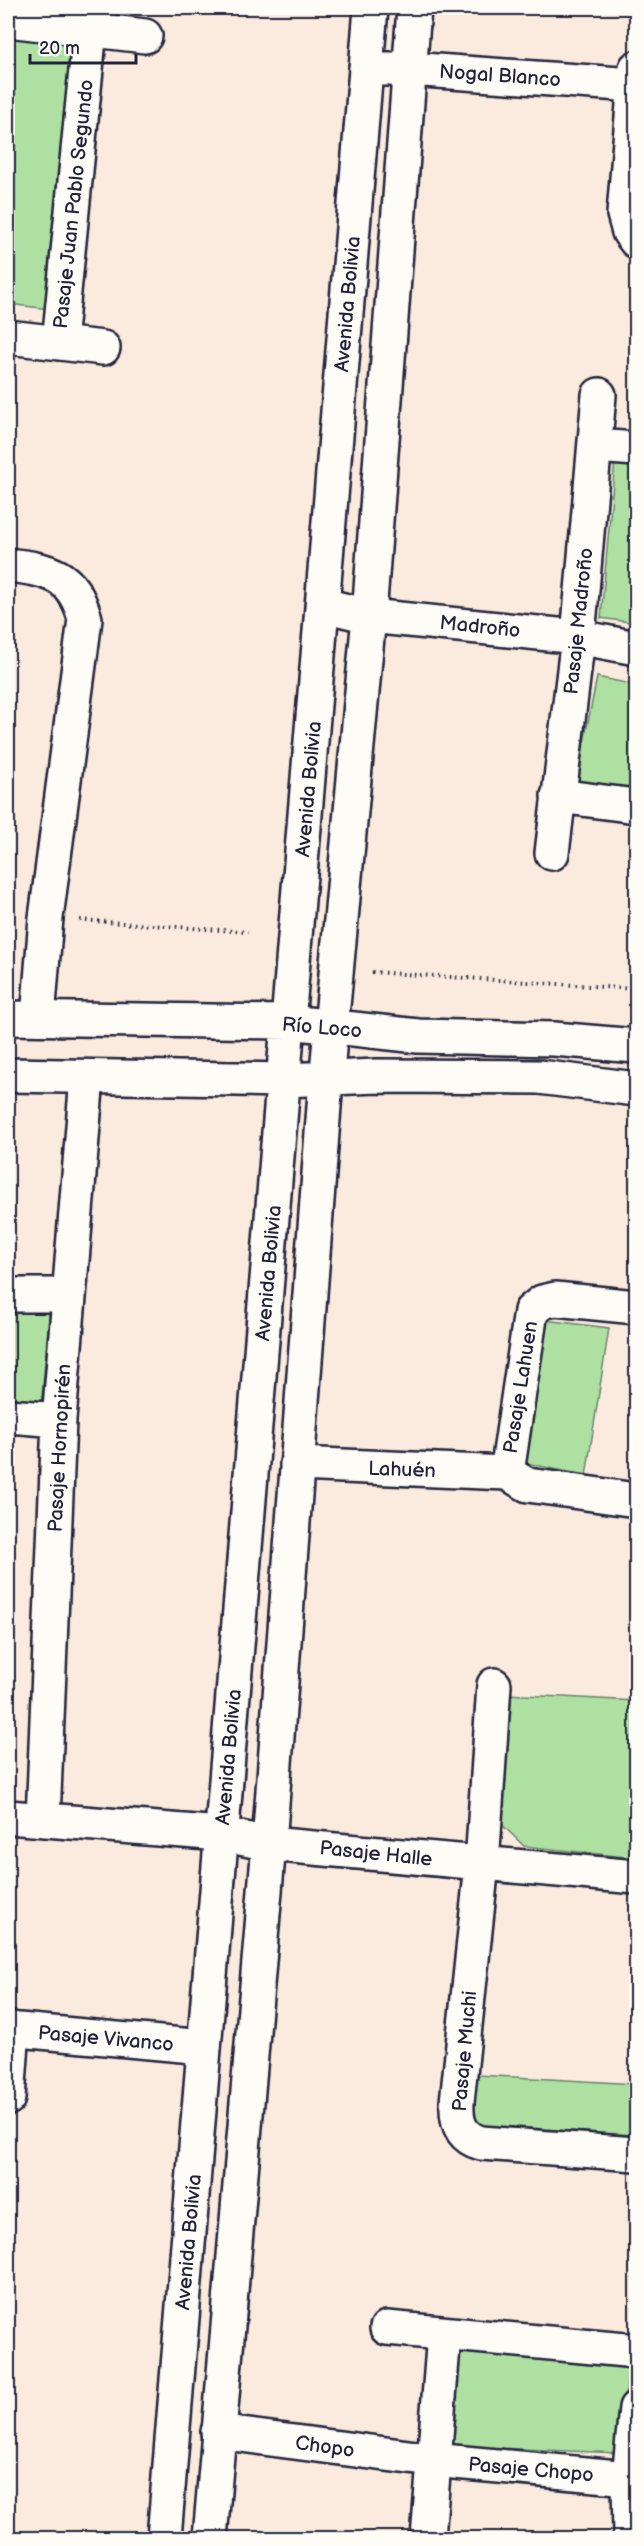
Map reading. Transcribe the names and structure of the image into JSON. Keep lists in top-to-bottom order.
{
  "streets": {
    "street": [
      "Nogal Blanco",
      "Pasaje Juan Pablo Segundo",
      "Avenida Bolivia",
      "Pasaje Madroño",
      "Madroño",
      "Río Loco",
      "Pasaje Lahuen",
      "Pasaje Hornopirén",
      "Lahuén",
      "Pasaje Halle",
      "Pasaje Vivanco",
      "Pasaje Muchi",
      "Chopo",
      "Pasaje Chopo"
    ]
  },
  "crossings": [
    ["Nogal Blanco", "Avenida Bolivia"],
    ["Avenida Bolivia", "Madroño"],
    ["Avenida Bolivia", "Río Loco"],
    ["Avenida Bolivia", "Pasaje Halle"],
    ["Avenida Bolivia", "Pasaje Vivanco"],
    ["Pasaje Madroño", "Madroño"],
    ["Pasaje Lahuen", "Lahuén"],
    ["Pasaje Hornopirén", "Pasaje Halle"],
    ["Pasaje Halle", "Pasaje Muchi"],
    ["Chopo", "Pasaje Chopo"]
  ],
  "scale_bar": "20 m"
}
